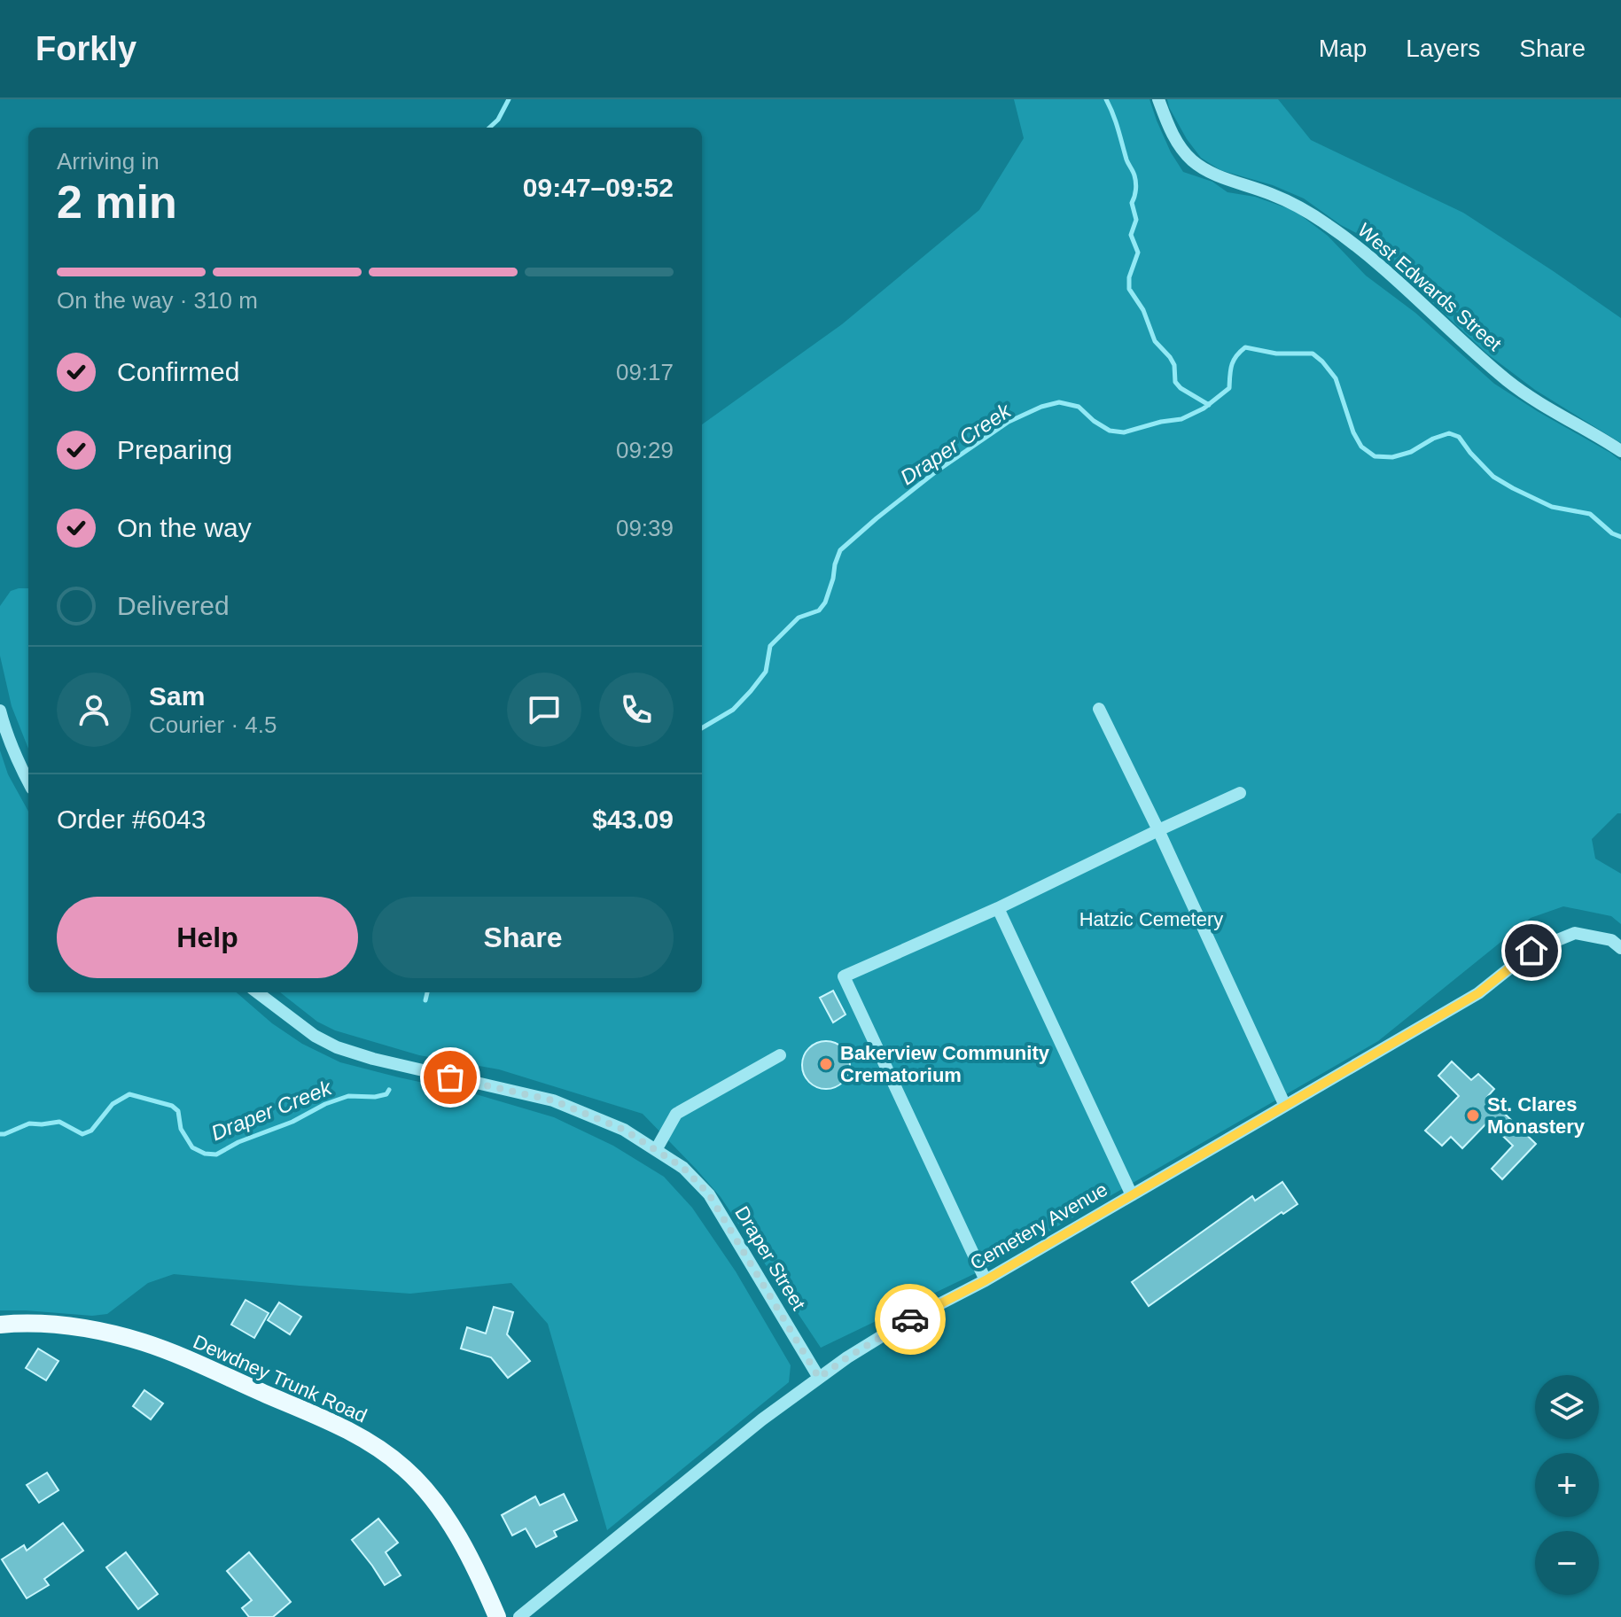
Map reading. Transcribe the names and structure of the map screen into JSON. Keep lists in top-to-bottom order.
{
  "streets": {
    "main road": ["Dewdney Trunk Road"],
    "street": ["West Edwards Street", "Cemetery Avenue", "Draper Street"]
  },
  "crossings": [
    ["Cemetery Avenue", "Draper Street"]
  ],
  "water": ["Draper Creek"],
  "parks": ["Hatzic Cemetery"],
  "places": ["Bakerview Community Crematorium", "St. Clares Monastery"],
  "page": {
    "header": "Forkly",
    "nav": ["Map", "Layers", "Share"],
    "heading": ["2 min", "Arriving in", "09:47–09:52"],
    "panel": [
      "Sam",
      "Courier · 4.5",
      "Order #6043",
      "$43.09"
    ],
    "bar": "On the way · 310 m",
    "list": [
      ["Confirmed", "09:17"],
      ["Preparing", "09:29"],
      ["On the way", "09:39"],
      "Delivered"
    ],
    "buttons": ["Help", "Share"],
    "map_buttons": ["+", "−"]
  }
}
